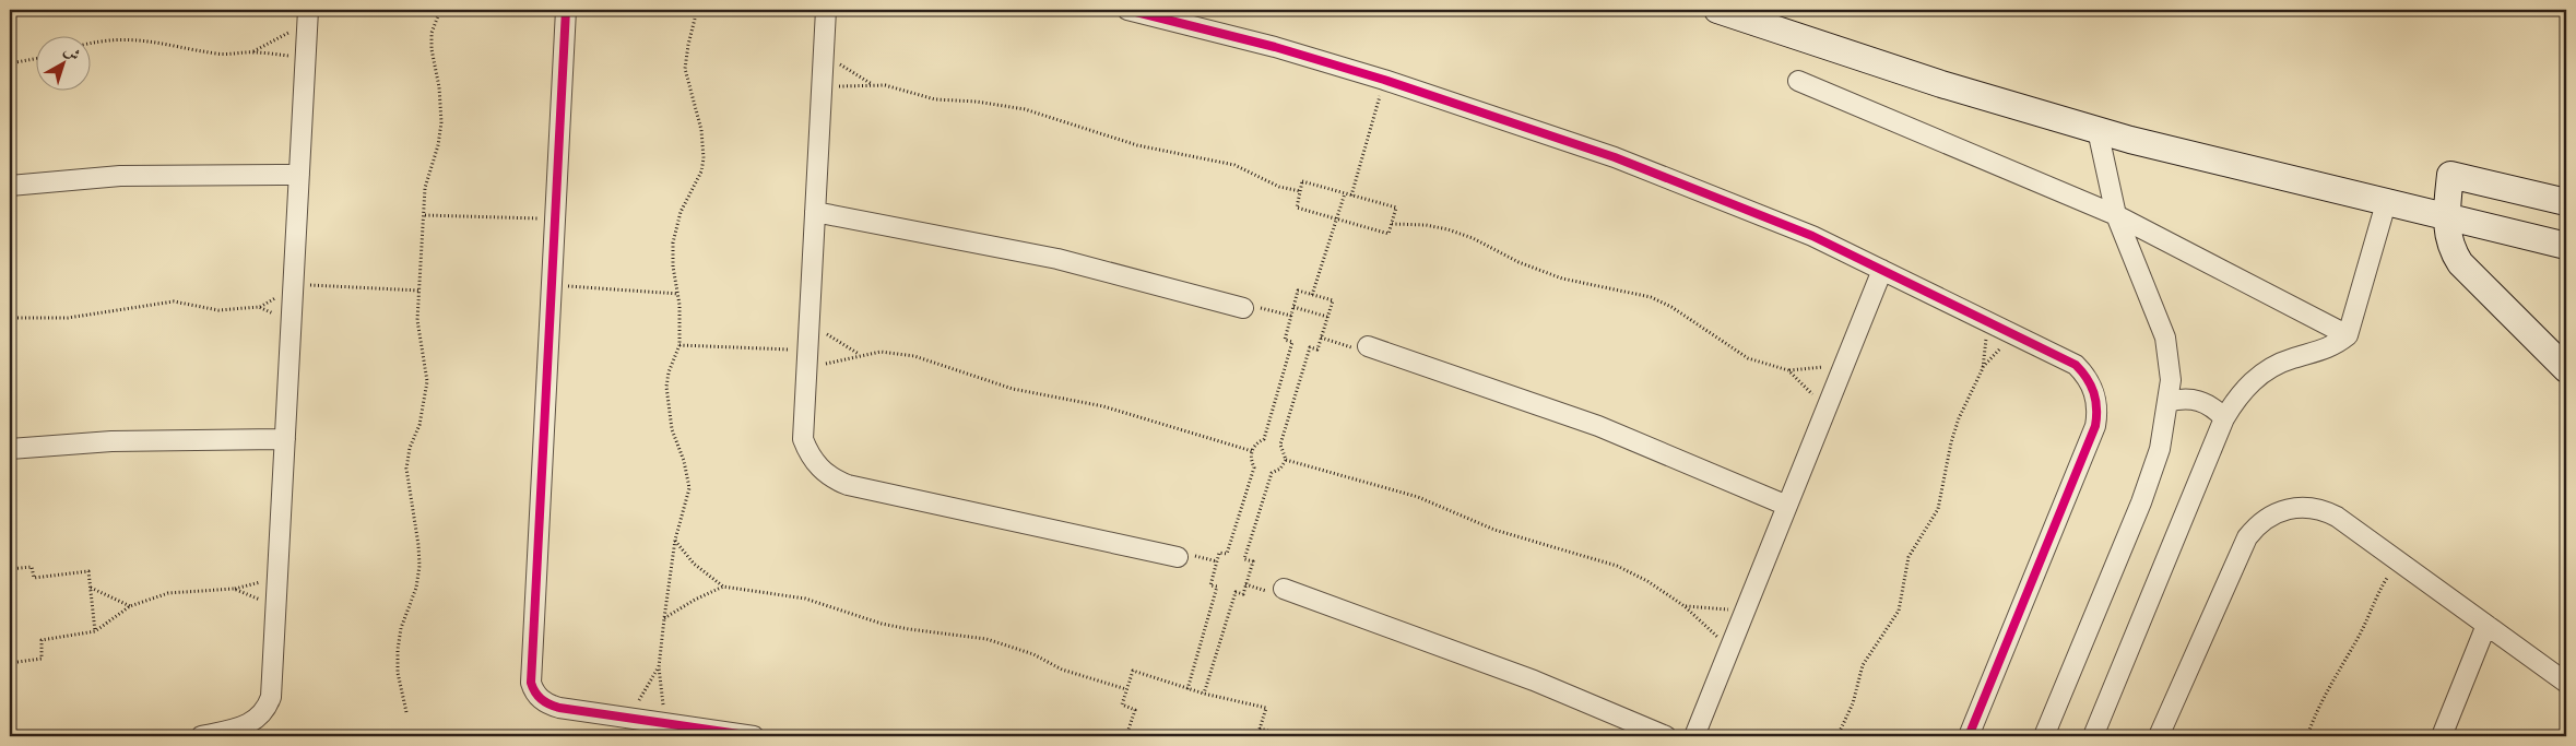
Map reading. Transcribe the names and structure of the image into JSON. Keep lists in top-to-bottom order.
{
  "north": "top right"
}
